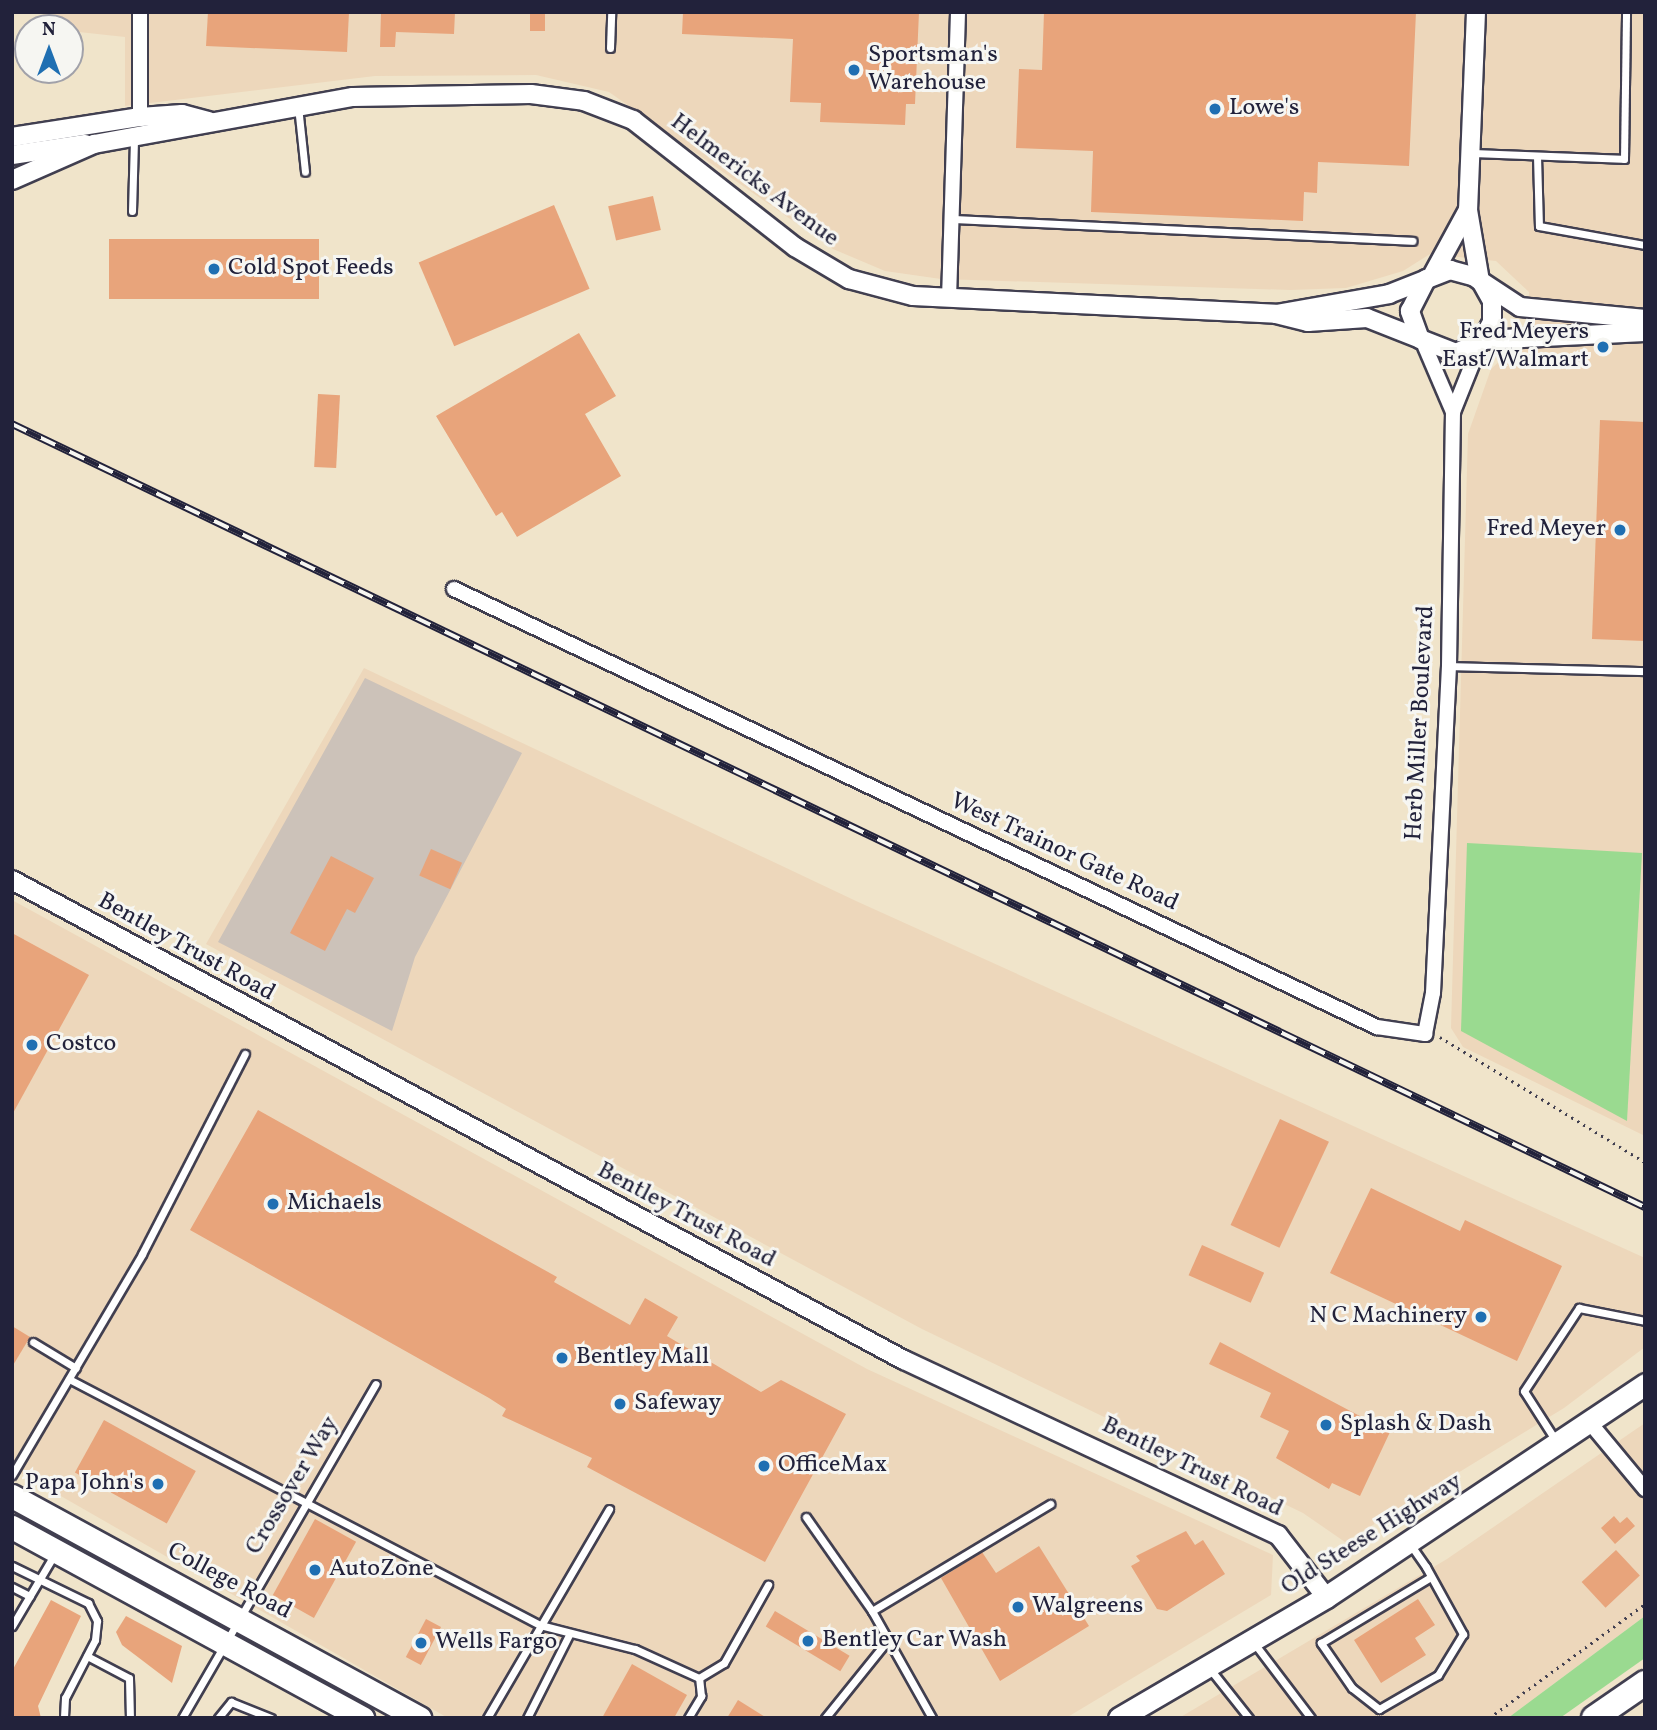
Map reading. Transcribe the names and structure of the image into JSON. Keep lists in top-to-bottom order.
{
  "streets": {
    "main road": ["Old Steese Highway", "College Road"],
    "street": [
      "Helmericks Avenue",
      "Herb Miller Boulevard",
      "West Trainor Gate Road",
      "Bentley Trust Road"
    ],
    "lane": ["Crossover Way"]
  },
  "crossings": [
    ["Helmericks Avenue", "Herb Miller Boulevard"],
    ["Herb Miller Boulevard", "West Trainor Gate Road"],
    ["Bentley Trust Road", "Old Steese Highway"],
    ["Crossover Way", "College Road"]
  ],
  "places": [
    "Sportsman's Warehouse",
    "Lowe's",
    "Cold Spot Feeds",
    "Fred Meyers East/Walmart",
    "Fred Meyer",
    "Costco",
    "Michaels",
    "N C Machinery",
    "Bentley Mall",
    "Safeway",
    "Splash & Dash",
    "OfficeMax",
    "Papa John's",
    "AutoZone",
    "Walgreens",
    "Bentley Car Wash",
    "Wells Fargo"
  ],
  "north": "top"
}
